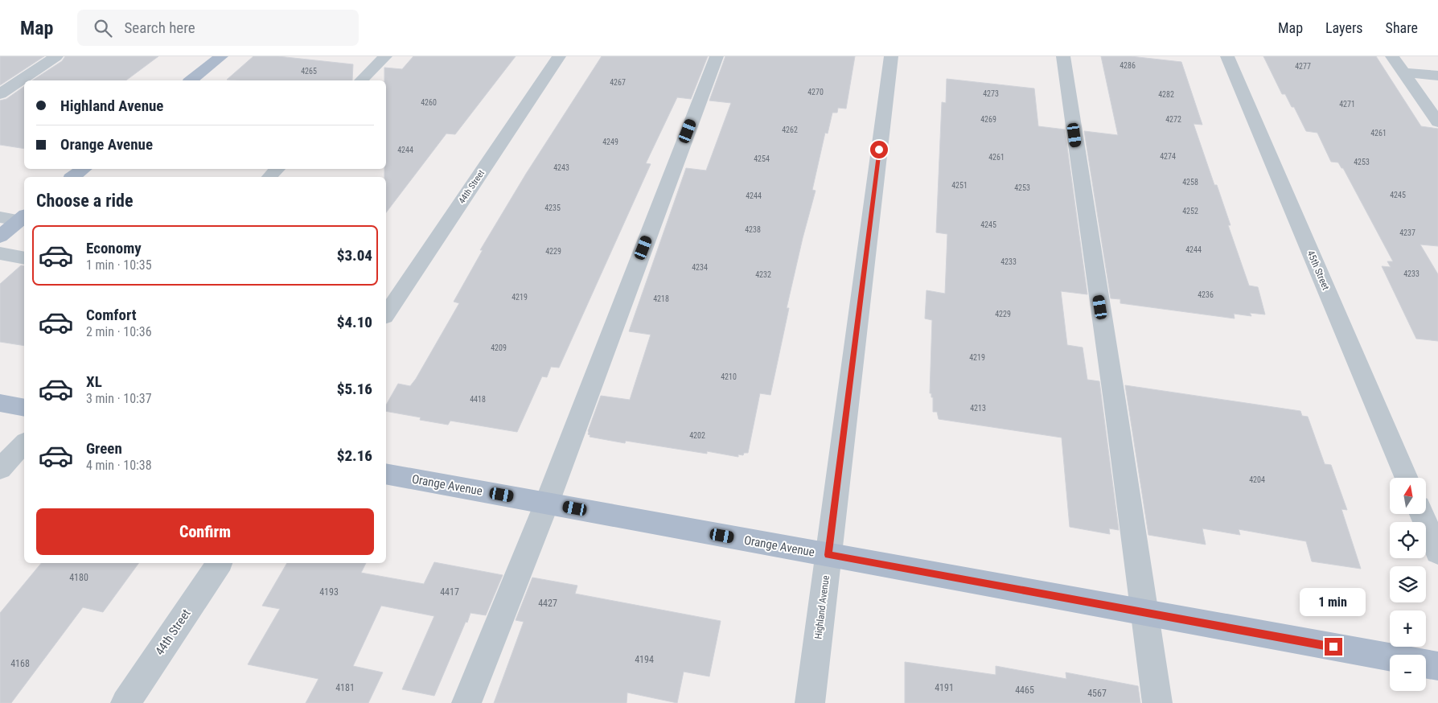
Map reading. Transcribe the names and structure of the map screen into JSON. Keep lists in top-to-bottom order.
{
  "streets": {
    "main road": ["Orange Avenue"],
    "street": ["44th Street", "45th Street", "Highland Avenue"]
  },
  "crossings": [
    ["Orange Avenue", "Highland Avenue"]
  ],
  "house_numbers": [
    "4286",
    "4277",
    "4265",
    "4267",
    "4270",
    "4273",
    "4282",
    "4260",
    "4271",
    "4269",
    "4272",
    "4262",
    "4261",
    "4249",
    "4244",
    "4274",
    "4261",
    "4254",
    "4253",
    "4243",
    "4258",
    "4251",
    "4253",
    "4245",
    "4244",
    "4235",
    "4252",
    "4245",
    "4238",
    "4237",
    "4244",
    "4229",
    "4233",
    "4234",
    "4233",
    "4232",
    "4236",
    "4219",
    "4218",
    "4229",
    "4209",
    "4219",
    "4210",
    "4418",
    "4213",
    "4202",
    "4204",
    "4180",
    "4193",
    "4417",
    "4427",
    "4194",
    "4168",
    "4181",
    "4191",
    "4465",
    "4567"
  ],
  "north": "top",
  "page": {
    "header": "Map",
    "search": "Search here",
    "nav": ["Map", "Layers", "Share"],
    "banner": ["Highland Avenue", "Orange Avenue"],
    "heading": "Choose a ride",
    "list": [
      {
        "name": "Economy",
        "note": "1 min · 10:35",
        "value": "$3.04"
      },
      {
        "name": "Comfort",
        "note": "2 min · 10:36",
        "value": "$4.10"
      },
      {
        "name": "XL",
        "note": "3 min · 10:37",
        "value": "$5.16"
      },
      {
        "name": "Green",
        "note": "4 min · 10:38",
        "value": "$2.16"
      }
    ],
    "map_buttons": ["+", "−"],
    "buttons": "Confirm",
    "bubble": "1 min"
  }
}
